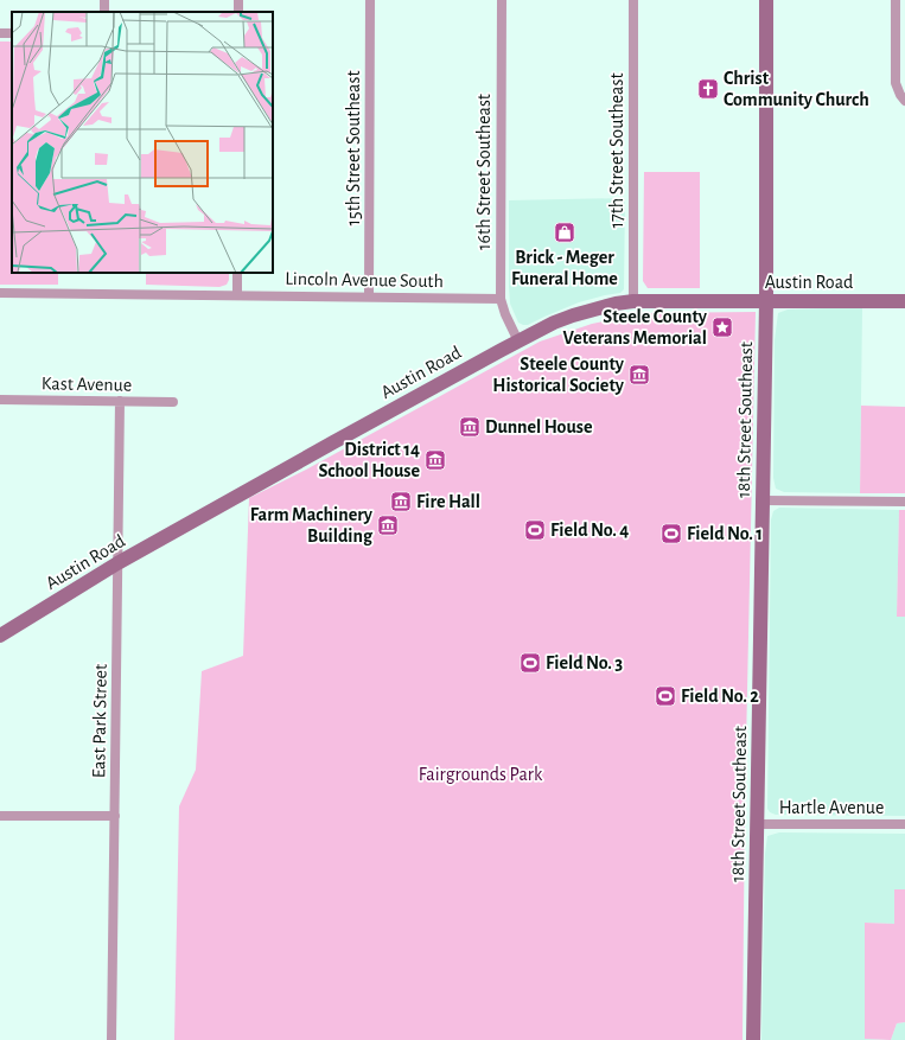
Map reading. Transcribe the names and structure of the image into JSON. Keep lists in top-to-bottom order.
{
  "streets": {
    "street": [
      "15th Street Southeast",
      "17th Street Southeast",
      "16th Street Southeast",
      "Lincoln Avenue South",
      "Austin Road",
      "Kast Avenue",
      "18th Street Southeast",
      "East Park Street",
      "Hartle Avenue"
    ]
  },
  "crossings": [
    ["15th Street Southeast", "Lincoln Avenue South"],
    ["17th Street Southeast", "Austin Road"],
    ["16th Street Southeast", "Lincoln Avenue South"],
    ["16th Street Southeast", "Austin Road"],
    ["Austin Road", "18th Street Southeast"],
    ["Austin Road", "East Park Street"],
    ["Kast Avenue", "East Park Street"],
    ["18th Street Southeast", "Hartle Avenue"]
  ],
  "parks": ["Fairgrounds Park"],
  "places": {
    "church": ["Christ Community Church"],
    "shop": ["Brick - Meger Funeral Home"],
    "place": ["Steele County Veterans Memorial"],
    "museum": [
      "Steele County Historical Society",
      "Dunnel House",
      "District 14 School House",
      "Fire Hall",
      "Farm Machinery Building"
    ],
    "sports": [
      "Field No. 4",
      "Field No. 1",
      "Field No. 3",
      "Field No. 2"
    ]
  }
}
